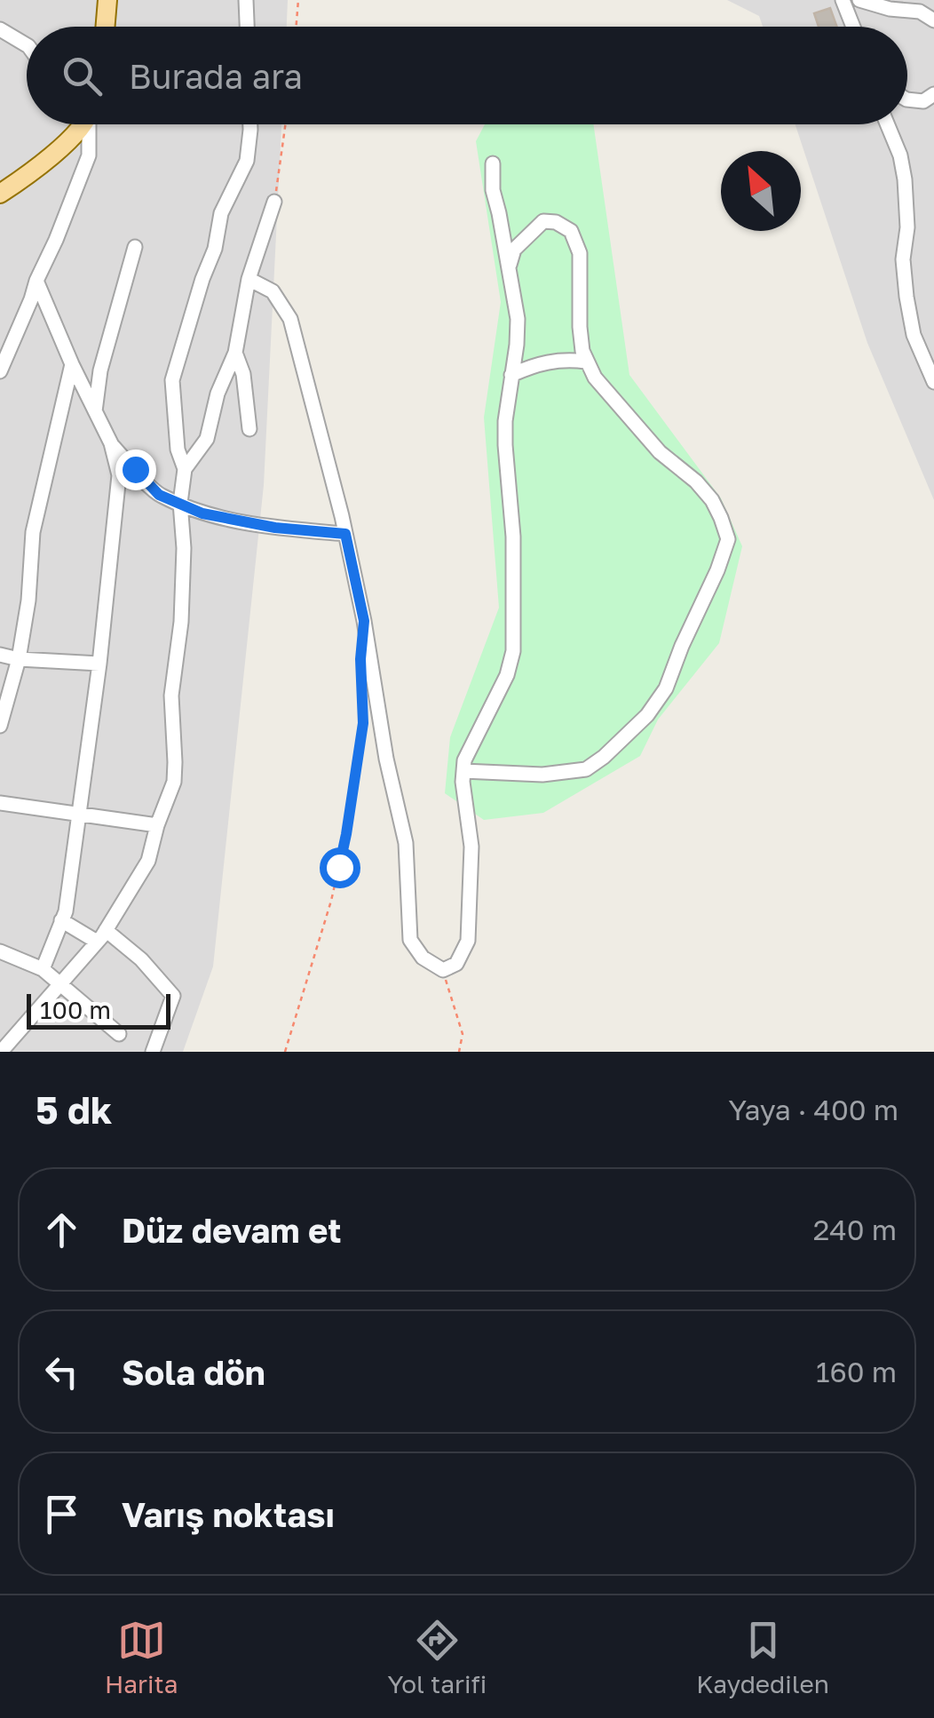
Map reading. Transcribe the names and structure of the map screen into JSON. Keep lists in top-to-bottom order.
{
  "scale_bar": "100 m",
  "north": "top left",
  "page": {
    "search": "Burada ara",
    "scale": "100 m",
    "heading": ["5 dk", "Yaya · 400 m"],
    "list": [
      ["Düz devam et", "240 m"],
      ["Sola dön", "160 m"],
      "Varış noktası"
    ],
    "nav": ["Harita", "Yol tarifi", "Kaydedilen"]
  }
}
